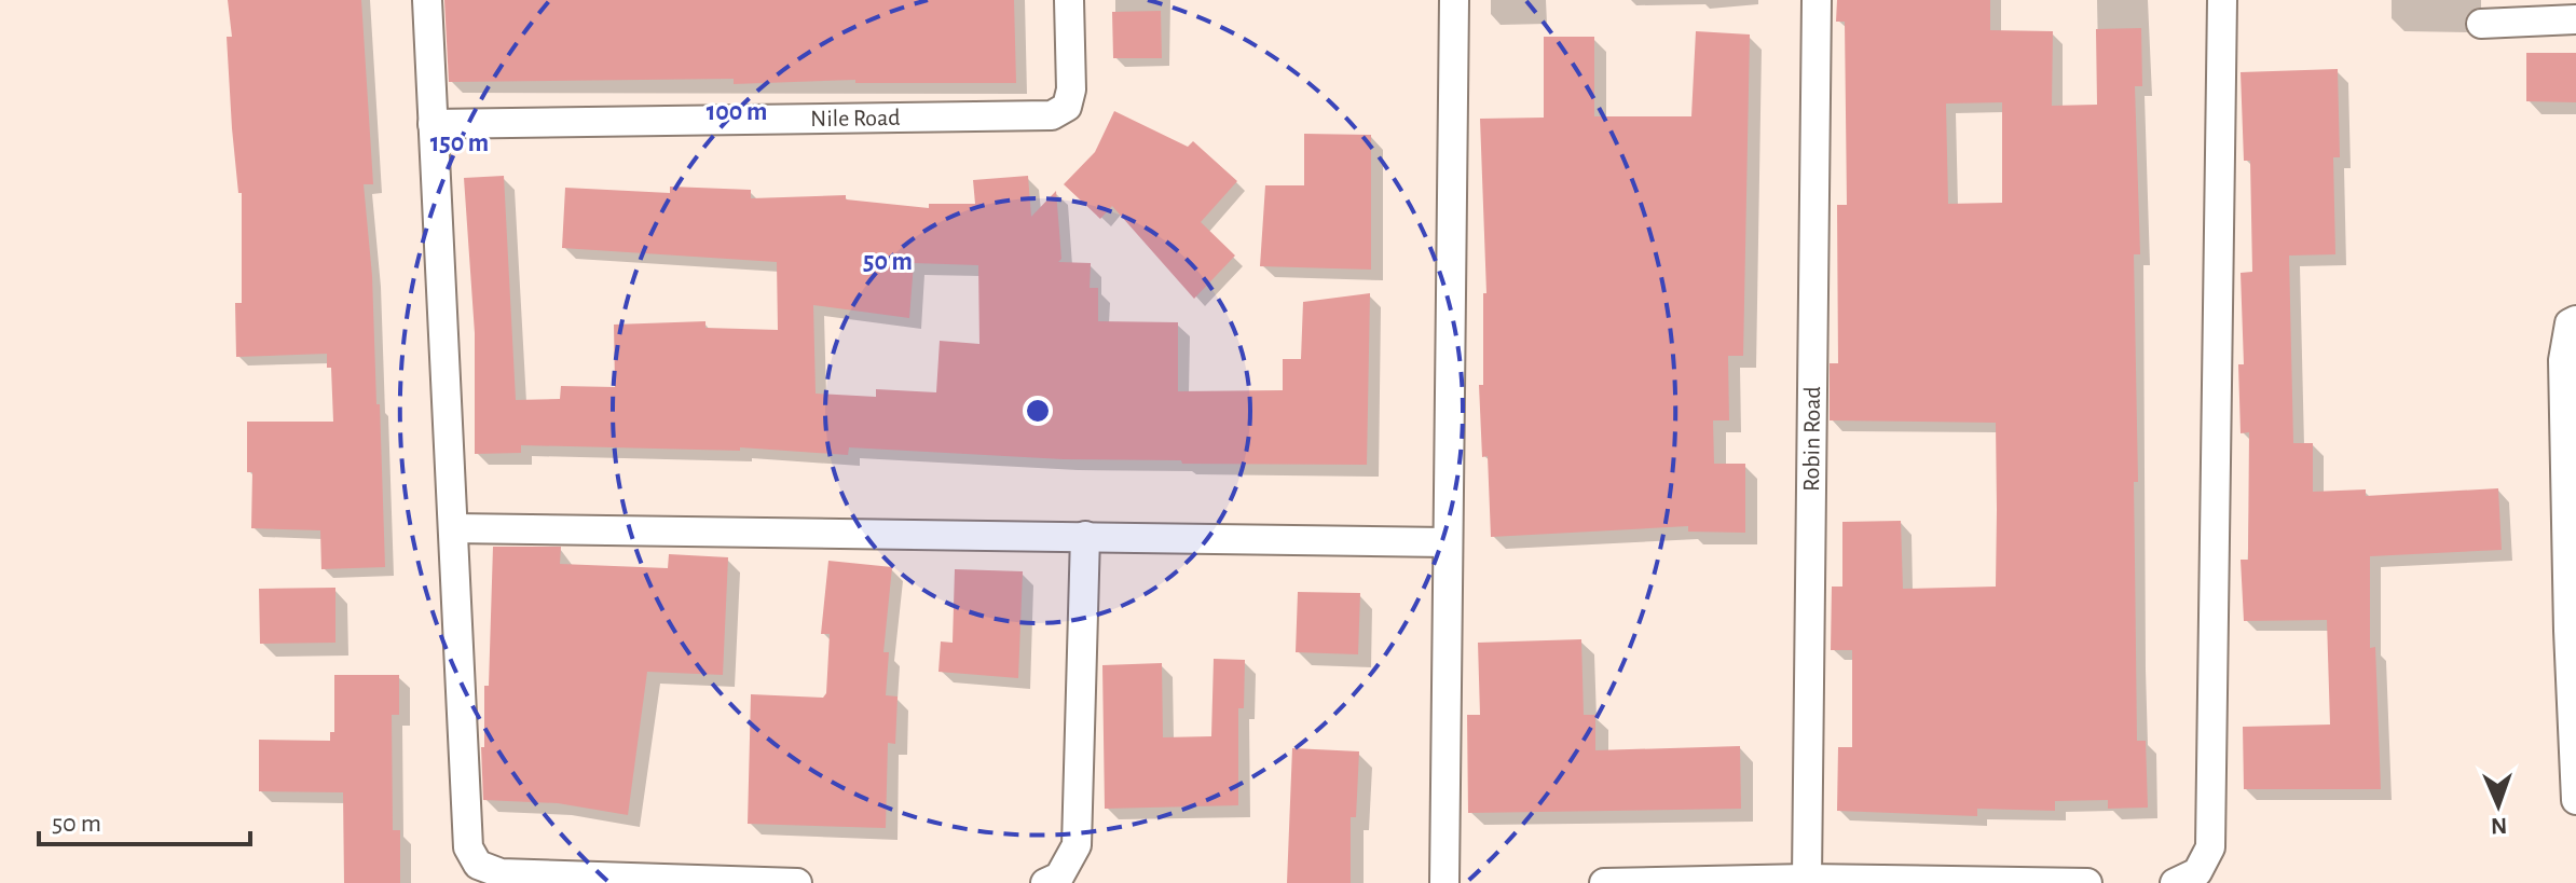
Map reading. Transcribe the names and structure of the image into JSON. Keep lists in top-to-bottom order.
{
  "streets": {
    "street": ["Nile Road", "Robin Road"]
  },
  "scale_bar": "50 m",
  "north": "bottom",
  "rings": ["100 m", "150 m", "50 m"]
}
